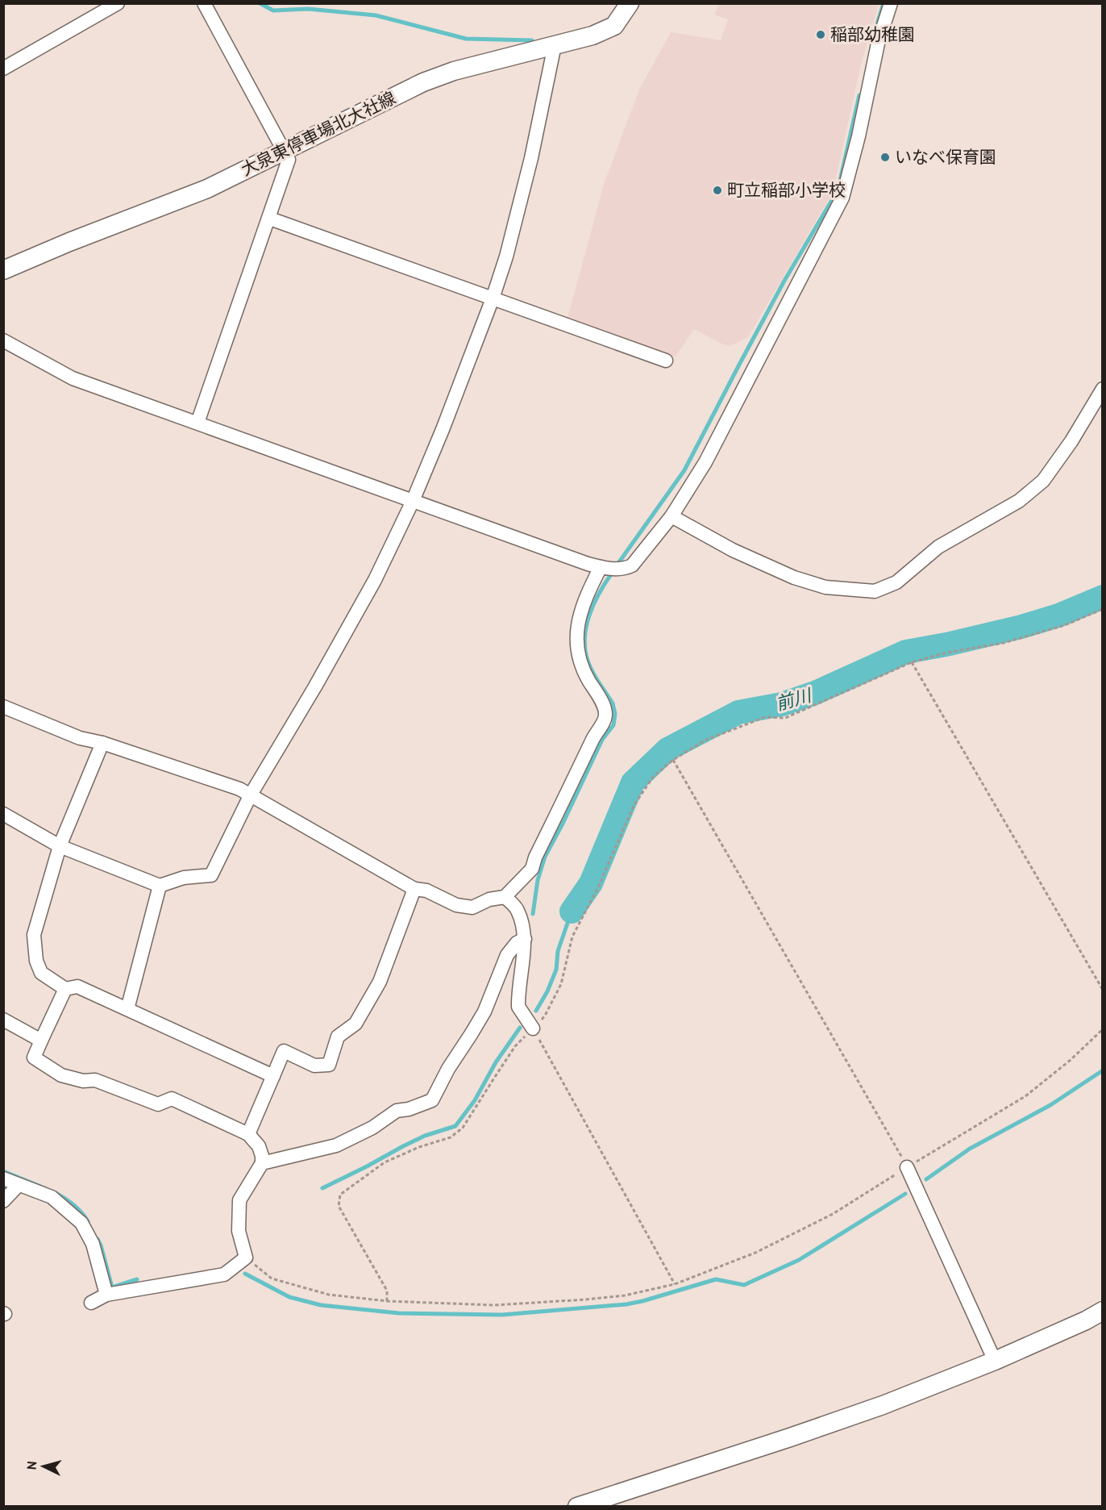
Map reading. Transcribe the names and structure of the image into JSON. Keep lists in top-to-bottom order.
{
  "streets": {
    "main road": ["大泉東停車場北大社線"]
  },
  "water": ["前川"],
  "places": ["稲部幼稚園", "いなべ保育園", "町立稲部小学校"],
  "north": "left"
}
